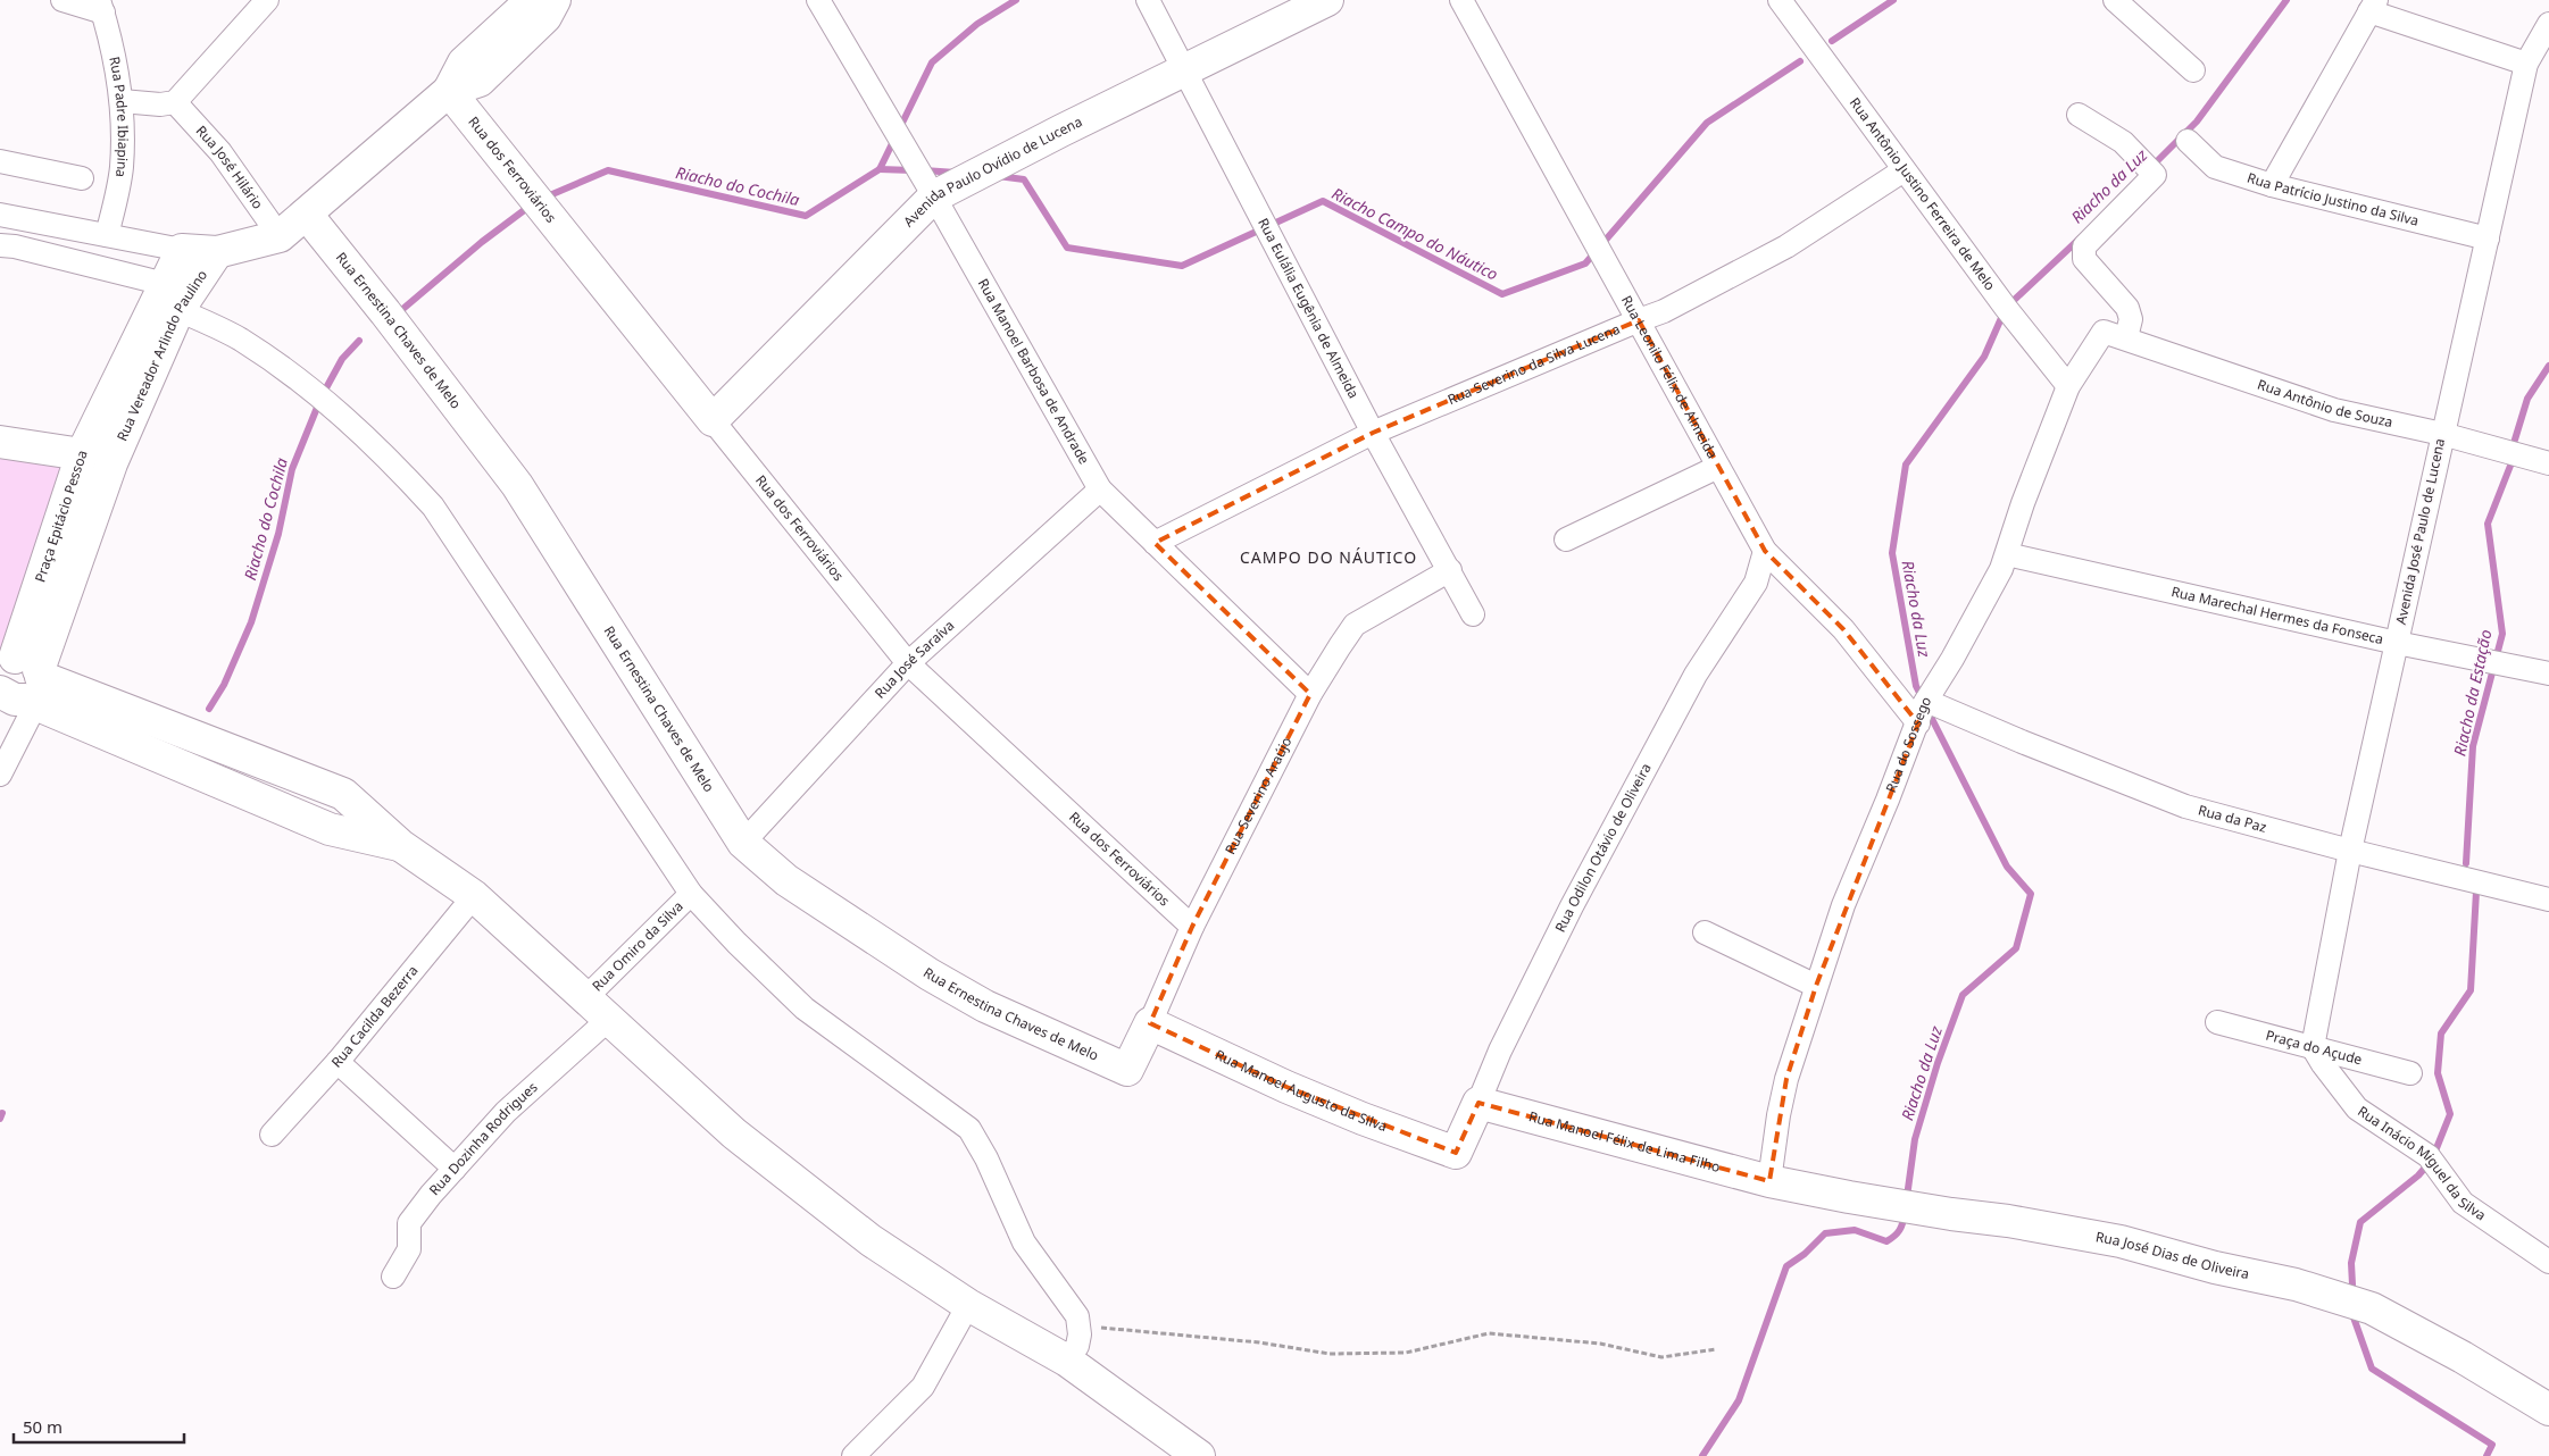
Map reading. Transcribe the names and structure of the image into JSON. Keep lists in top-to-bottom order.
{
  "streets": {
    "street": [
      "Rua Padre Ibiapina",
      "Rua José Hilário",
      "Rua dos Ferroviários",
      "Avenida Paulo Ovídio de Lucena",
      "Rua Antônio Justino Ferreira de Melo",
      "Rua Patrício Justino da Silva",
      "Rua Eulália Eugênia de Almeida",
      "Rua Ernestina Chaves de Melo",
      "Rua Vereador Arlindo Paulino",
      "Rua Severino da Silva Lucena",
      "Rua Manoel Barbosa de Andrade",
      "Rua Leonilo Félix de Almeida",
      "Rua Antônio de Souza",
      "Praça Epitácio Pessoa",
      "Avenida José Paulo de Lucena",
      "Rua Marechal Hermes da Fonseca",
      "Rua José Saraíva",
      "Rua do Sossego",
      "Rua Severino Araújo",
      "Rua da Paz",
      "Rua Odilon Otávio de Oliveira",
      "Rua Omiro da Silva",
      "Rua Cacilda Bezerra",
      "Praça do Açude",
      "Rua Manoel Augusto da Silva",
      "Rua Dozinha Rodrigues",
      "Rua Manoel Félix de Lima Filho",
      "Rua Inácio Miguel da Silva",
      "Rua José Dias de Oliveira"
    ]
  },
  "crossings": [
    ["Rua dos Ferroviários", "Avenida Paulo Ovídio de Lucena"],
    ["Rua dos Ferroviários", "Rua José Saraíva"],
    ["Rua dos Ferroviários", "Rua Severino Araújo"],
    ["Avenida Paulo Ovídio de Lucena", "Rua Eulália Eugênia de Almeida"],
    ["Avenida Paulo Ovídio de Lucena", "Rua Manoel Barbosa de Andrade"],
    ["Rua Antônio Justino Ferreira de Melo", "Rua Severino da Silva Lucena"],
    ["Rua Antônio Justino Ferreira de Melo", "Rua do Sossego"],
    ["Rua Patrício Justino da Silva", "Avenida José Paulo de Lucena"],
    ["Rua Eulália Eugênia de Almeida", "Rua Severino da Silva Lucena"],
    ["Rua Eulália Eugênia de Almeida", "Rua Severino Araújo"],
    ["Rua Ernestina Chaves de Melo", "Rua José Saraíva"],
    ["Rua Ernestina Chaves de Melo", "Rua Severino Araújo"],
    ["Rua Vereador Arlindo Paulino", "Praça Epitácio Pessoa"],
    ["Rua Severino da Silva Lucena", "Rua Manoel Barbosa de Andrade"],
    ["Rua Severino da Silva Lucena", "Rua Leonilo Félix de Almeida"],
    ["Rua Manoel Barbosa de Andrade", "Rua José Saraíva"],
    ["Rua Manoel Barbosa de Andrade", "Rua Severino Araújo"],
    ["Rua Leonilo Félix de Almeida", "Rua do Sossego"],
    ["Rua Leonilo Félix de Almeida", "Rua Odilon Otávio de Oliveira"],
    ["Rua Antônio de Souza", "Avenida José Paulo de Lucena"],
    ["Rua Antônio de Souza", "Rua do Sossego"],
    ["Avenida José Paulo de Lucena", "Rua Marechal Hermes da Fonseca"],
    ["Avenida José Paulo de Lucena", "Rua da Paz"],
    ["Avenida José Paulo de Lucena", "Praça do Açude"],
    ["Avenida José Paulo de Lucena", "Rua Inácio Miguel da Silva"],
    ["Rua Marechal Hermes da Fonseca", "Rua do Sossego"],
    ["Rua do Sossego", "Rua da Paz"],
    ["Rua do Sossego", "Rua Manoel Félix de Lima Filho"],
    ["Rua do Sossego", "Rua José Dias de Oliveira"],
    ["Rua Severino Araújo", "Rua Manoel Augusto da Silva"],
    ["Rua Odilon Otávio de Oliveira", "Rua Manoel Augusto da Silva"],
    ["Rua Odilon Otávio de Oliveira", "Rua Manoel Félix de Lima Filho"],
    ["Praça do Açude", "Rua Inácio Miguel da Silva"],
    ["Rua Manoel Félix de Lima Filho", "Rua José Dias de Oliveira"]
  ],
  "districts": ["CAMPO DO NÁUTICO"],
  "water": [
    "Riacho do Cochila",
    "Riacho da Luz",
    "Riacho Campo do Náutico",
    "Riacho da Estação"
  ],
  "scale_bar": "50 m"
}
